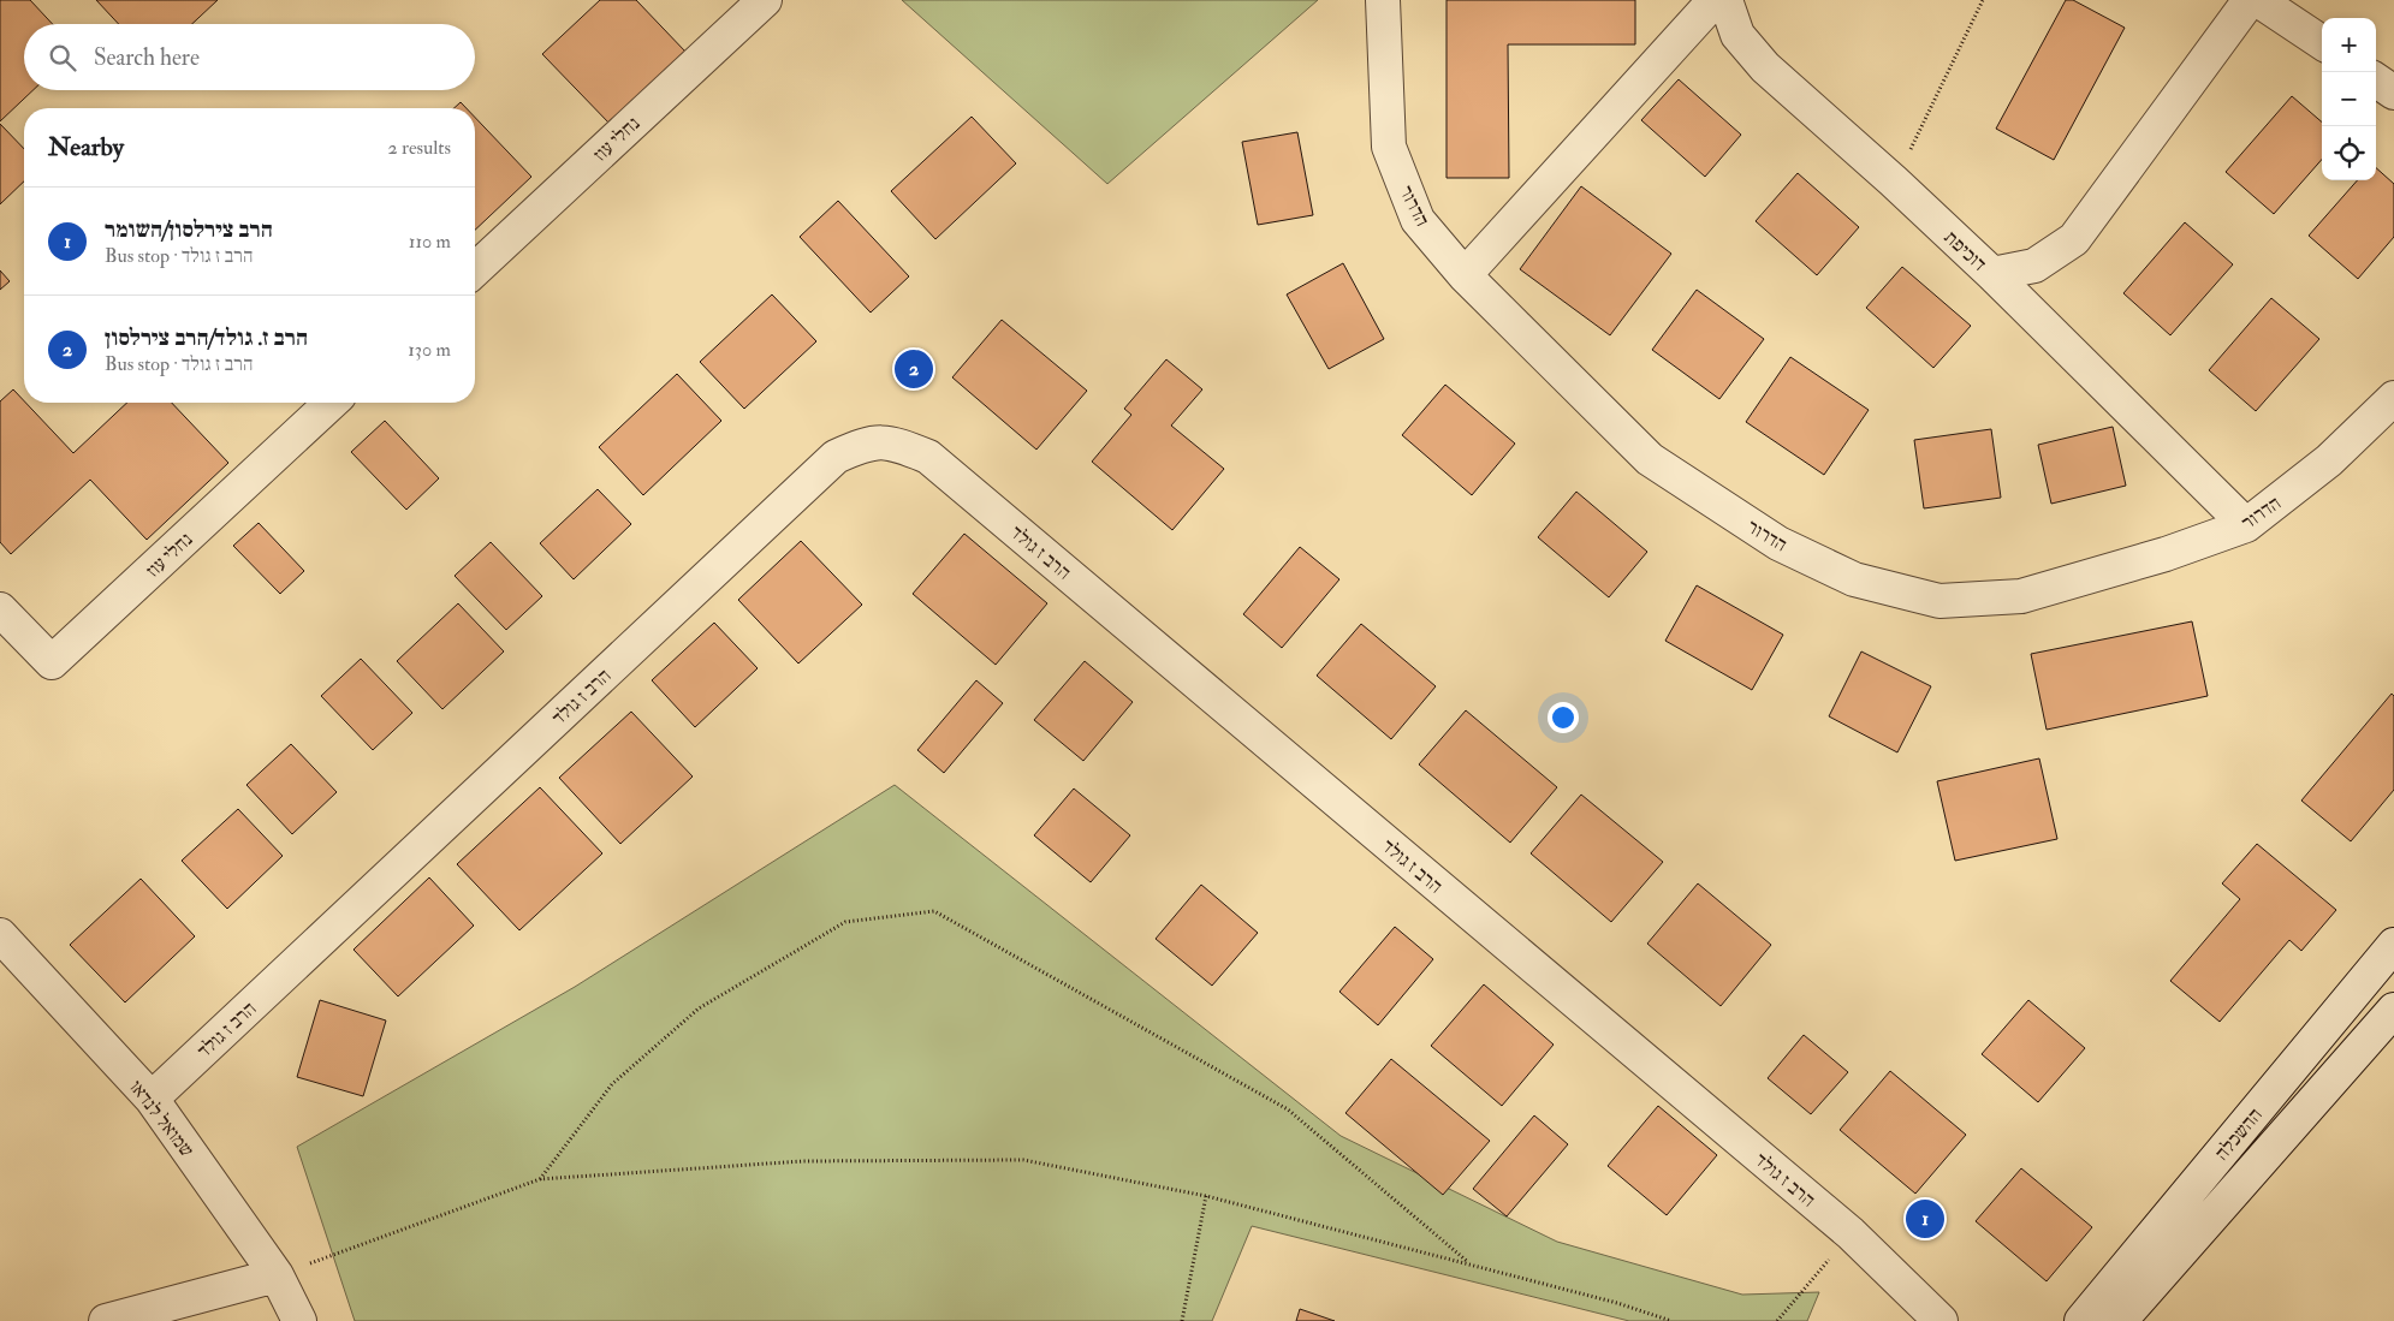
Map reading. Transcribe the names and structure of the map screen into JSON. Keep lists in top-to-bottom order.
{
  "streets": {
    "street": [
      "נחלי עוז",
      "הדרור",
      "דוכיפת",
      "הרב ז גולד",
      "שמואל לנדאו",
      "ההשכלה"
    ]
  },
  "crossings": [
    ["הרב ז גולד", "שמואל לנדאו"]
  ],
  "page": {
    "map_buttons": ["+", "−"],
    "search": "Search here",
    "heading": ["Nearby", "2 results"],
    "list": [
      {
        "mark": "1",
        "name": "הרב צירלסון/השומר",
        "note": "Bus stop · הרב ז גולד",
        "value": "110 m"
      },
      {
        "mark": "2",
        "name": "הרב ז. גולד/הרב צירלסון",
        "note": "Bus stop · הרב ז גולד",
        "value": "130 m"
      }
    ],
    "pins": ["2", "1"]
  }
}
